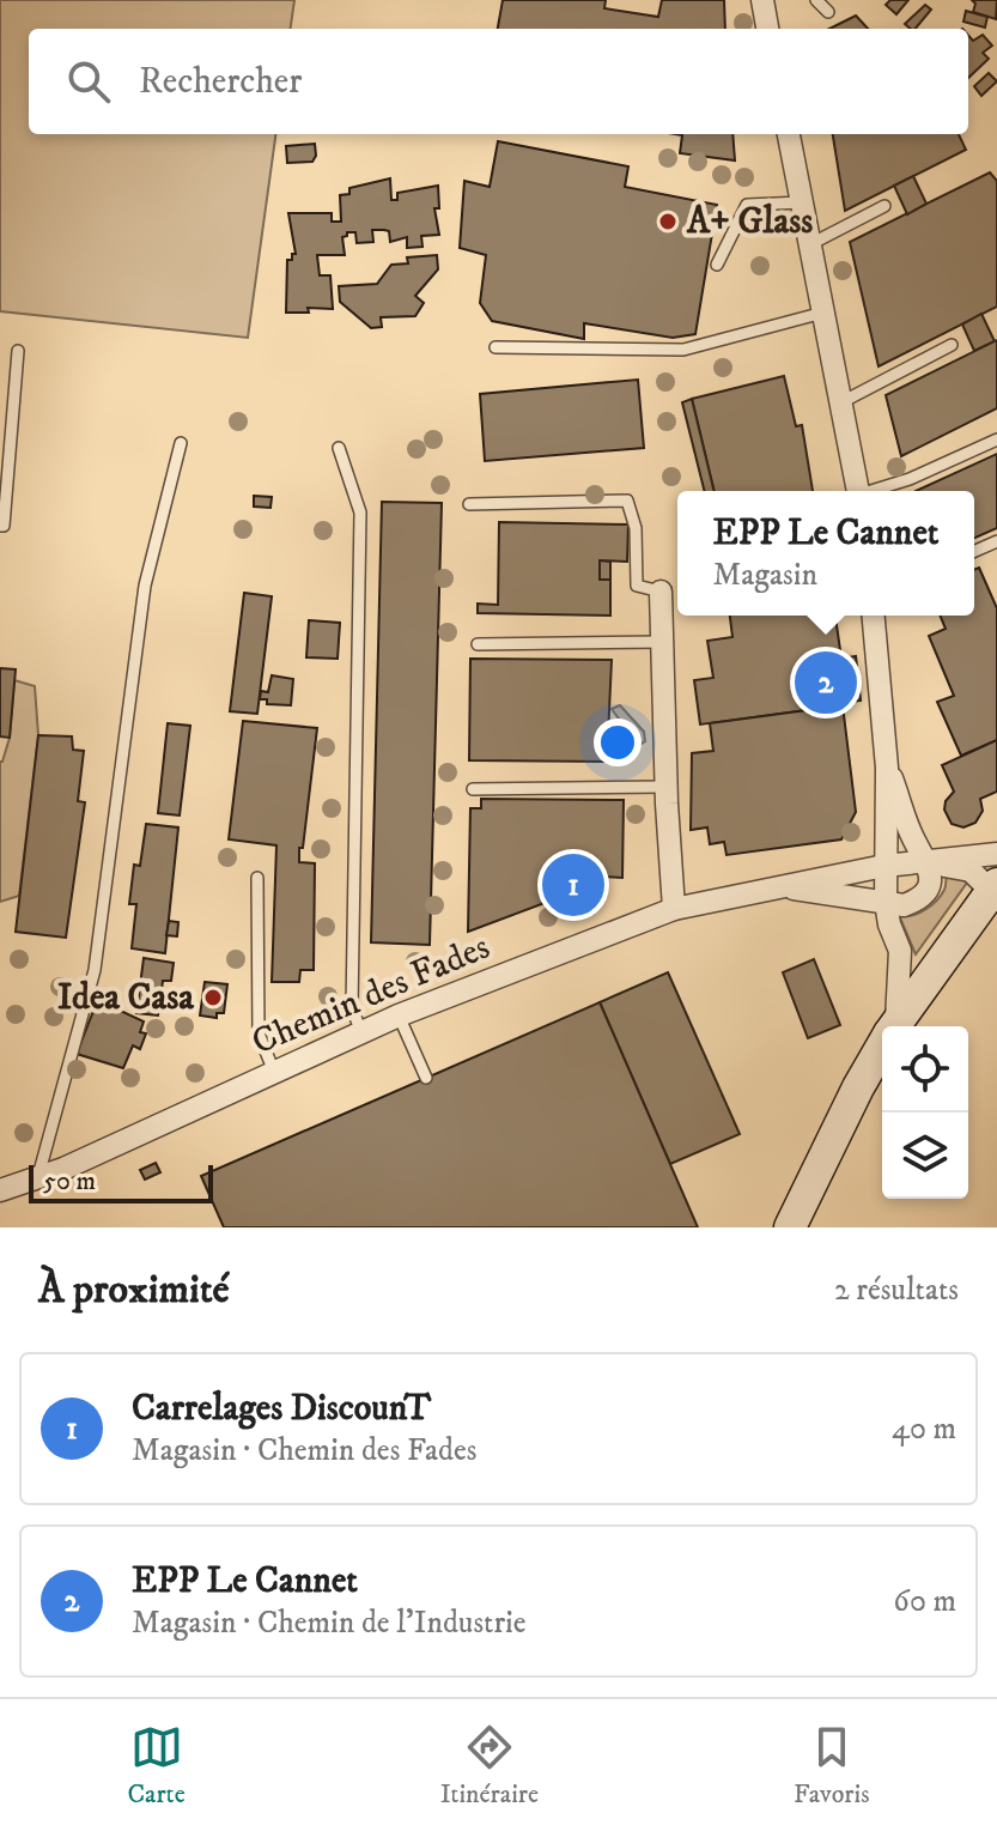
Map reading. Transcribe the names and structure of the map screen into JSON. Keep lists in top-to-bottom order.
{
  "streets": {
    "street": ["Chemin des Fades"]
  },
  "places": ["A+ Glass", "Idea Casa"],
  "scale_bar": "50 m",
  "page": {
    "search": "Rechercher",
    "popup": ["EPP Le Cannet", "Magasin"],
    "pins": ["2", "1"],
    "scale": "50 m",
    "heading": ["À proximité", "2 résultats"],
    "list": [
      {
        "mark": "1",
        "name": "Carrelages DiscounT",
        "note": "Magasin · Chemin des Fades",
        "value": "40 m"
      },
      {
        "mark": "2",
        "name": "EPP Le Cannet",
        "note": "Magasin · Chemin de l'Industrie",
        "value": "60 m"
      }
    ],
    "nav": ["Carte", "Itinéraire", "Favoris"]
  }
}
